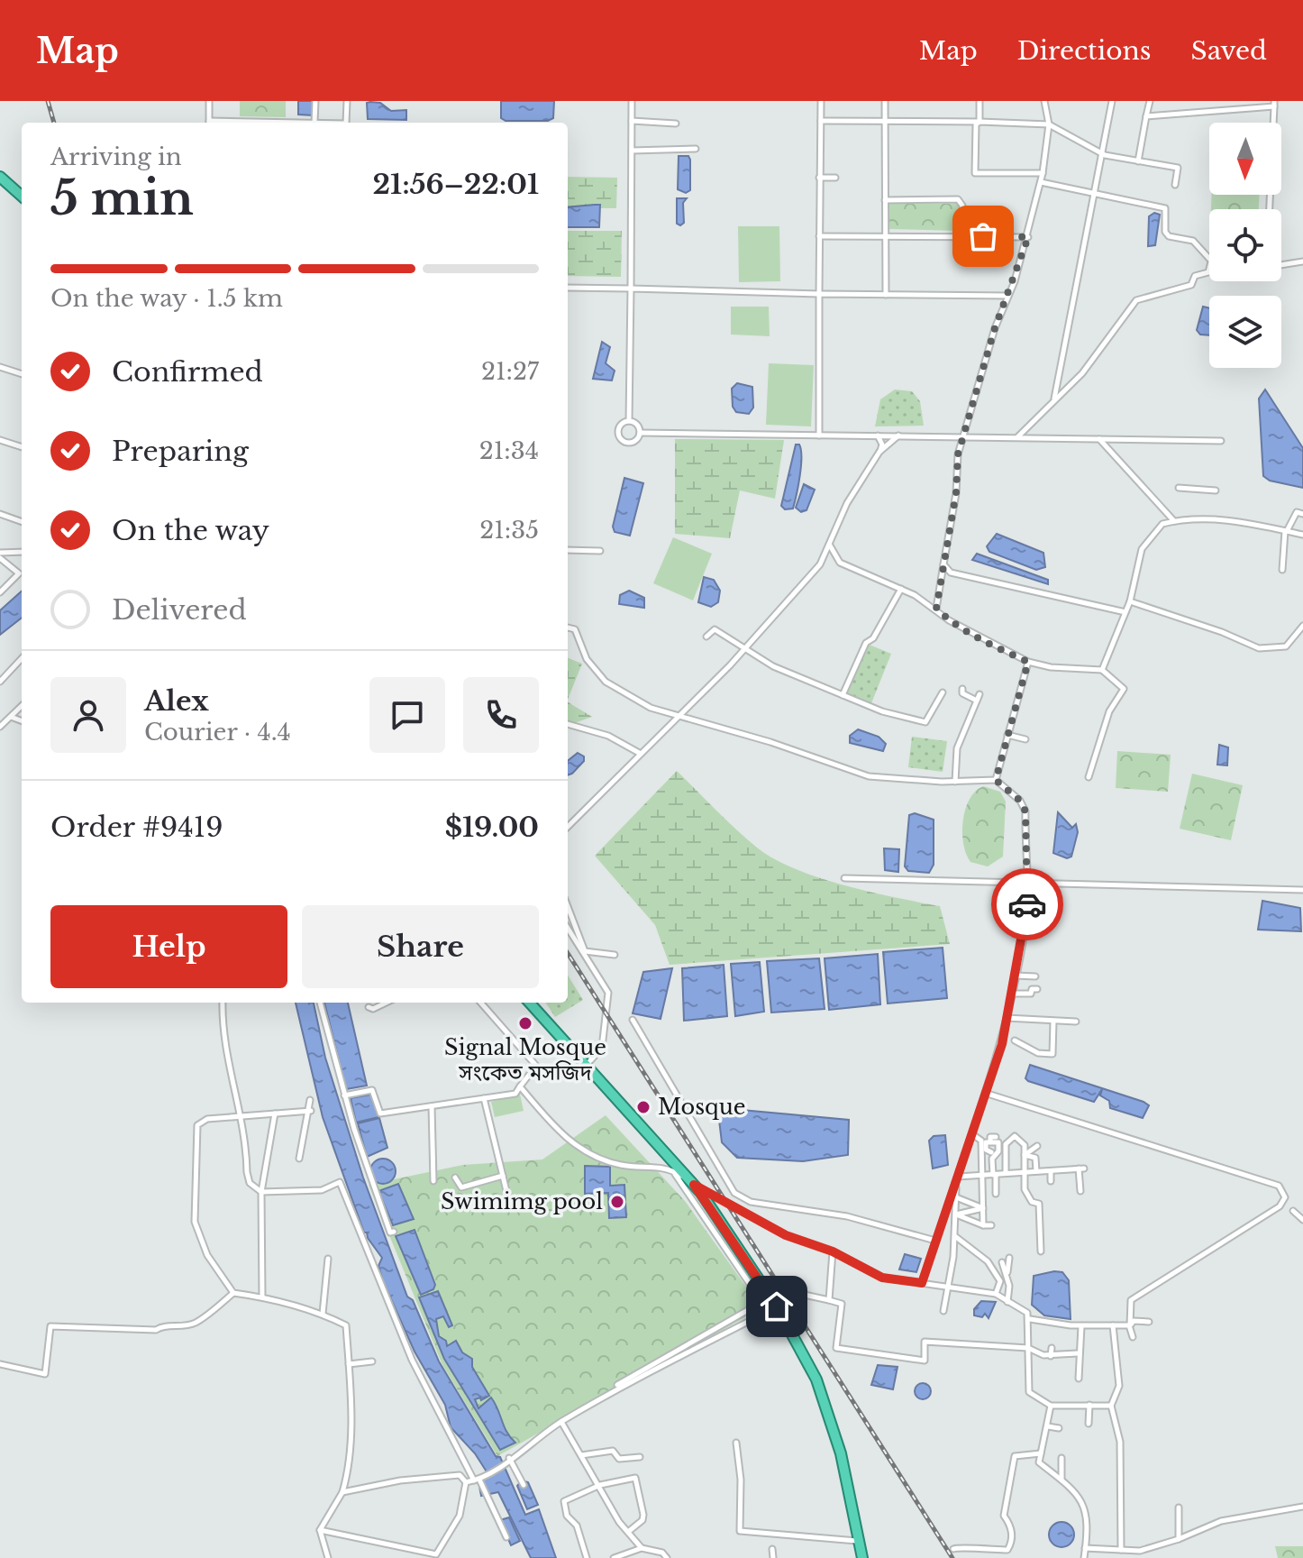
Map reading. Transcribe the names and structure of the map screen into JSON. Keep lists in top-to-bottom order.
{
  "places": ["Signal Mosque সংকেত মসজিদ", "Mosque", "Swimimg pool"],
  "north": "bottom",
  "page": {
    "header": "Map",
    "nav": ["Map", "Directions", "Saved"],
    "heading": ["5 min", "Arriving in", "21:56–22:01"],
    "panel": [
      "Alex",
      "Courier · 4.4",
      "Order #9419",
      "$19.00"
    ],
    "bar": "On the way · 1.5 km",
    "list": [
      ["Confirmed", "21:27"],
      ["Preparing", "21:34"],
      ["On the way", "21:35"],
      "Delivered"
    ],
    "buttons": ["Help", "Share"]
  }
}
